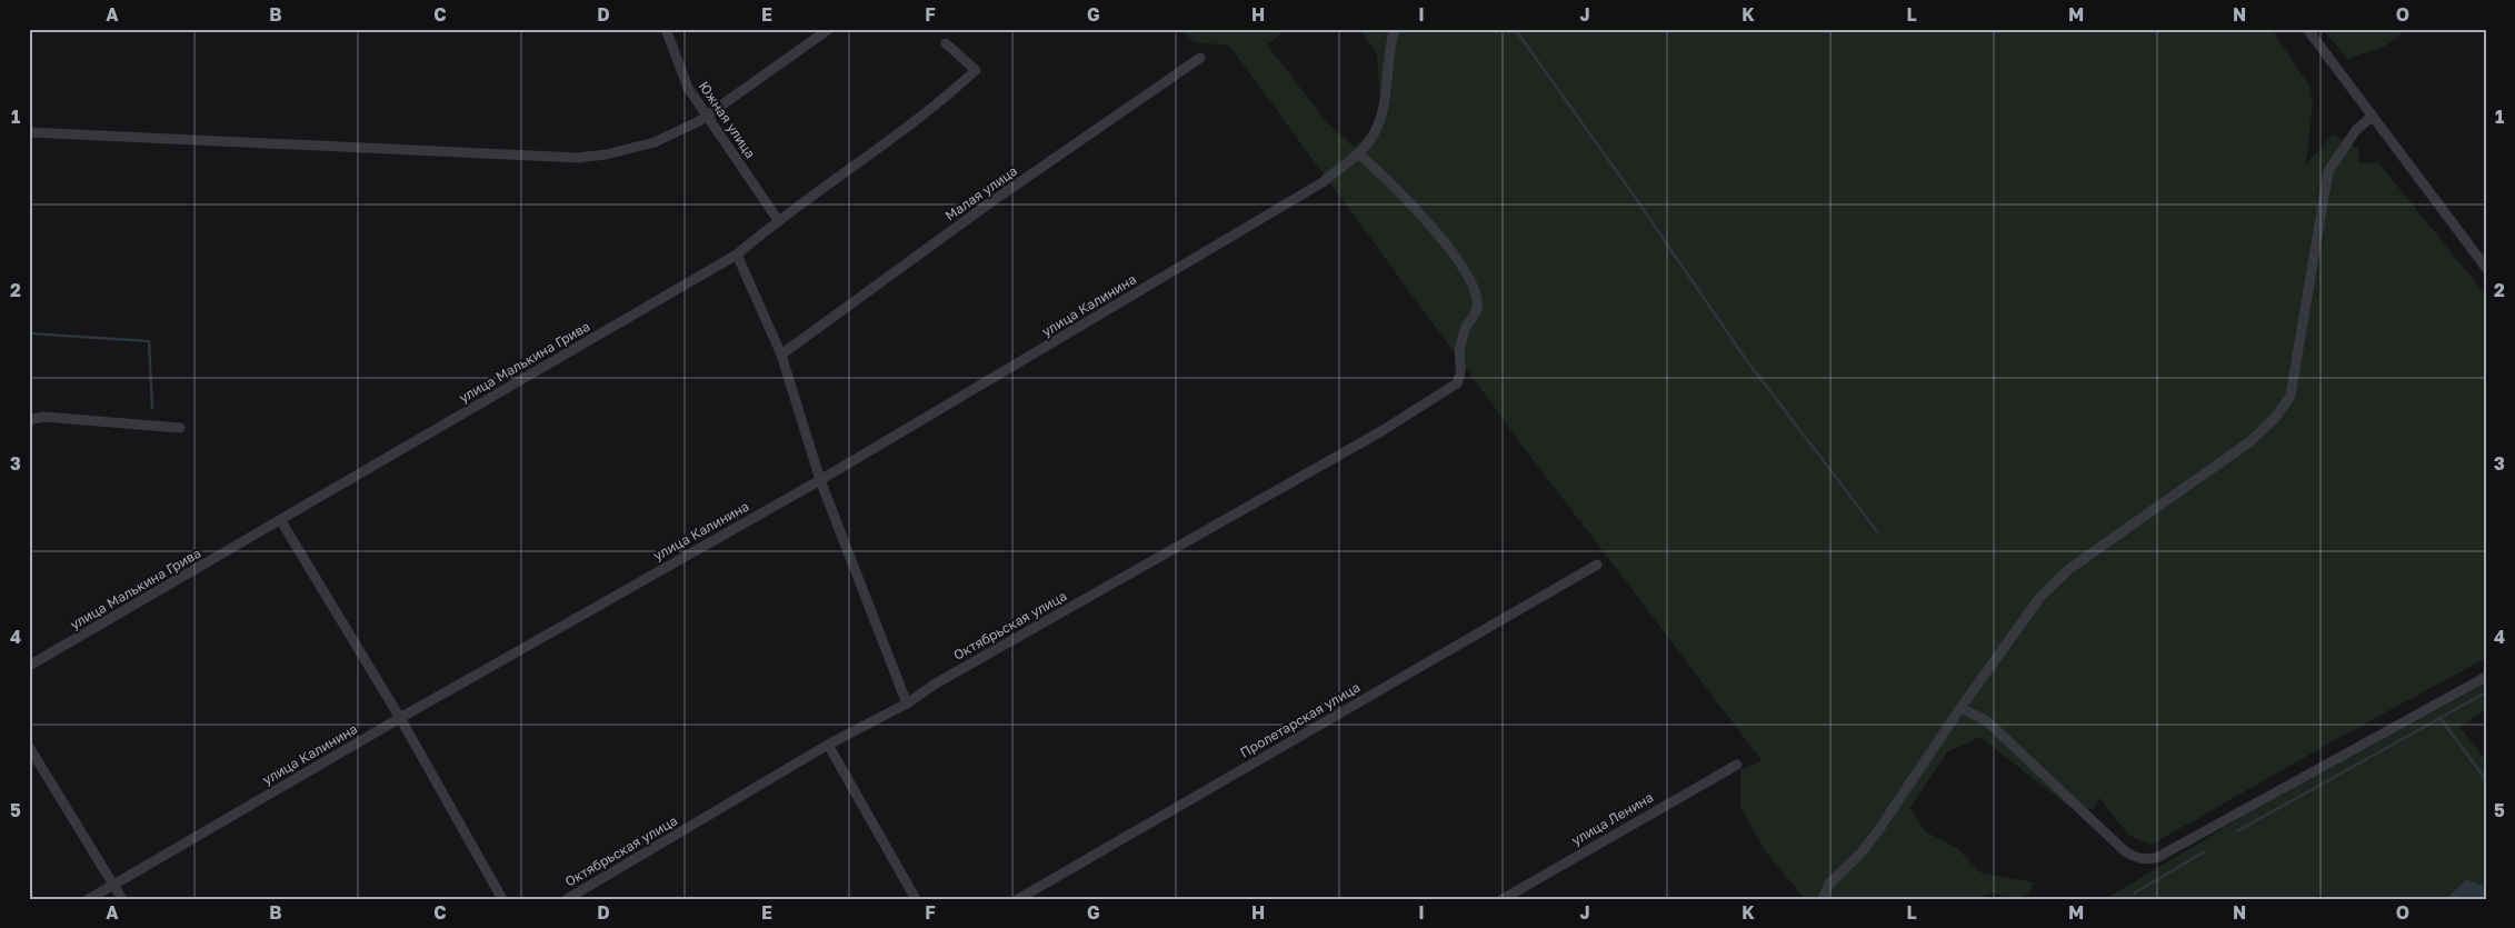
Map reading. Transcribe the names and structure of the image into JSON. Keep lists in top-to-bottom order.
{
  "streets": {
    "street": [
      "Южная улица",
      "Малая улица",
      "улица Калинина",
      "улица Малькина Грива",
      "Октябрьская улица",
      "Пролетарская улица",
      "улица Ленина"
    ]
  },
  "crossings": [
    ["Южная улица", "улица Малькина Грива"],
    ["улица Калинина", "Октябрьская улица"]
  ],
  "grid": {
    "columns": [
      "A",
      "B",
      "C",
      "D",
      "E",
      "F",
      "G",
      "H",
      "I",
      "J",
      "K",
      "L",
      "M",
      "N",
      "O"
    ],
    "rows": [
      "1",
      "2",
      "3",
      "4",
      "5"
    ]
  }
}
